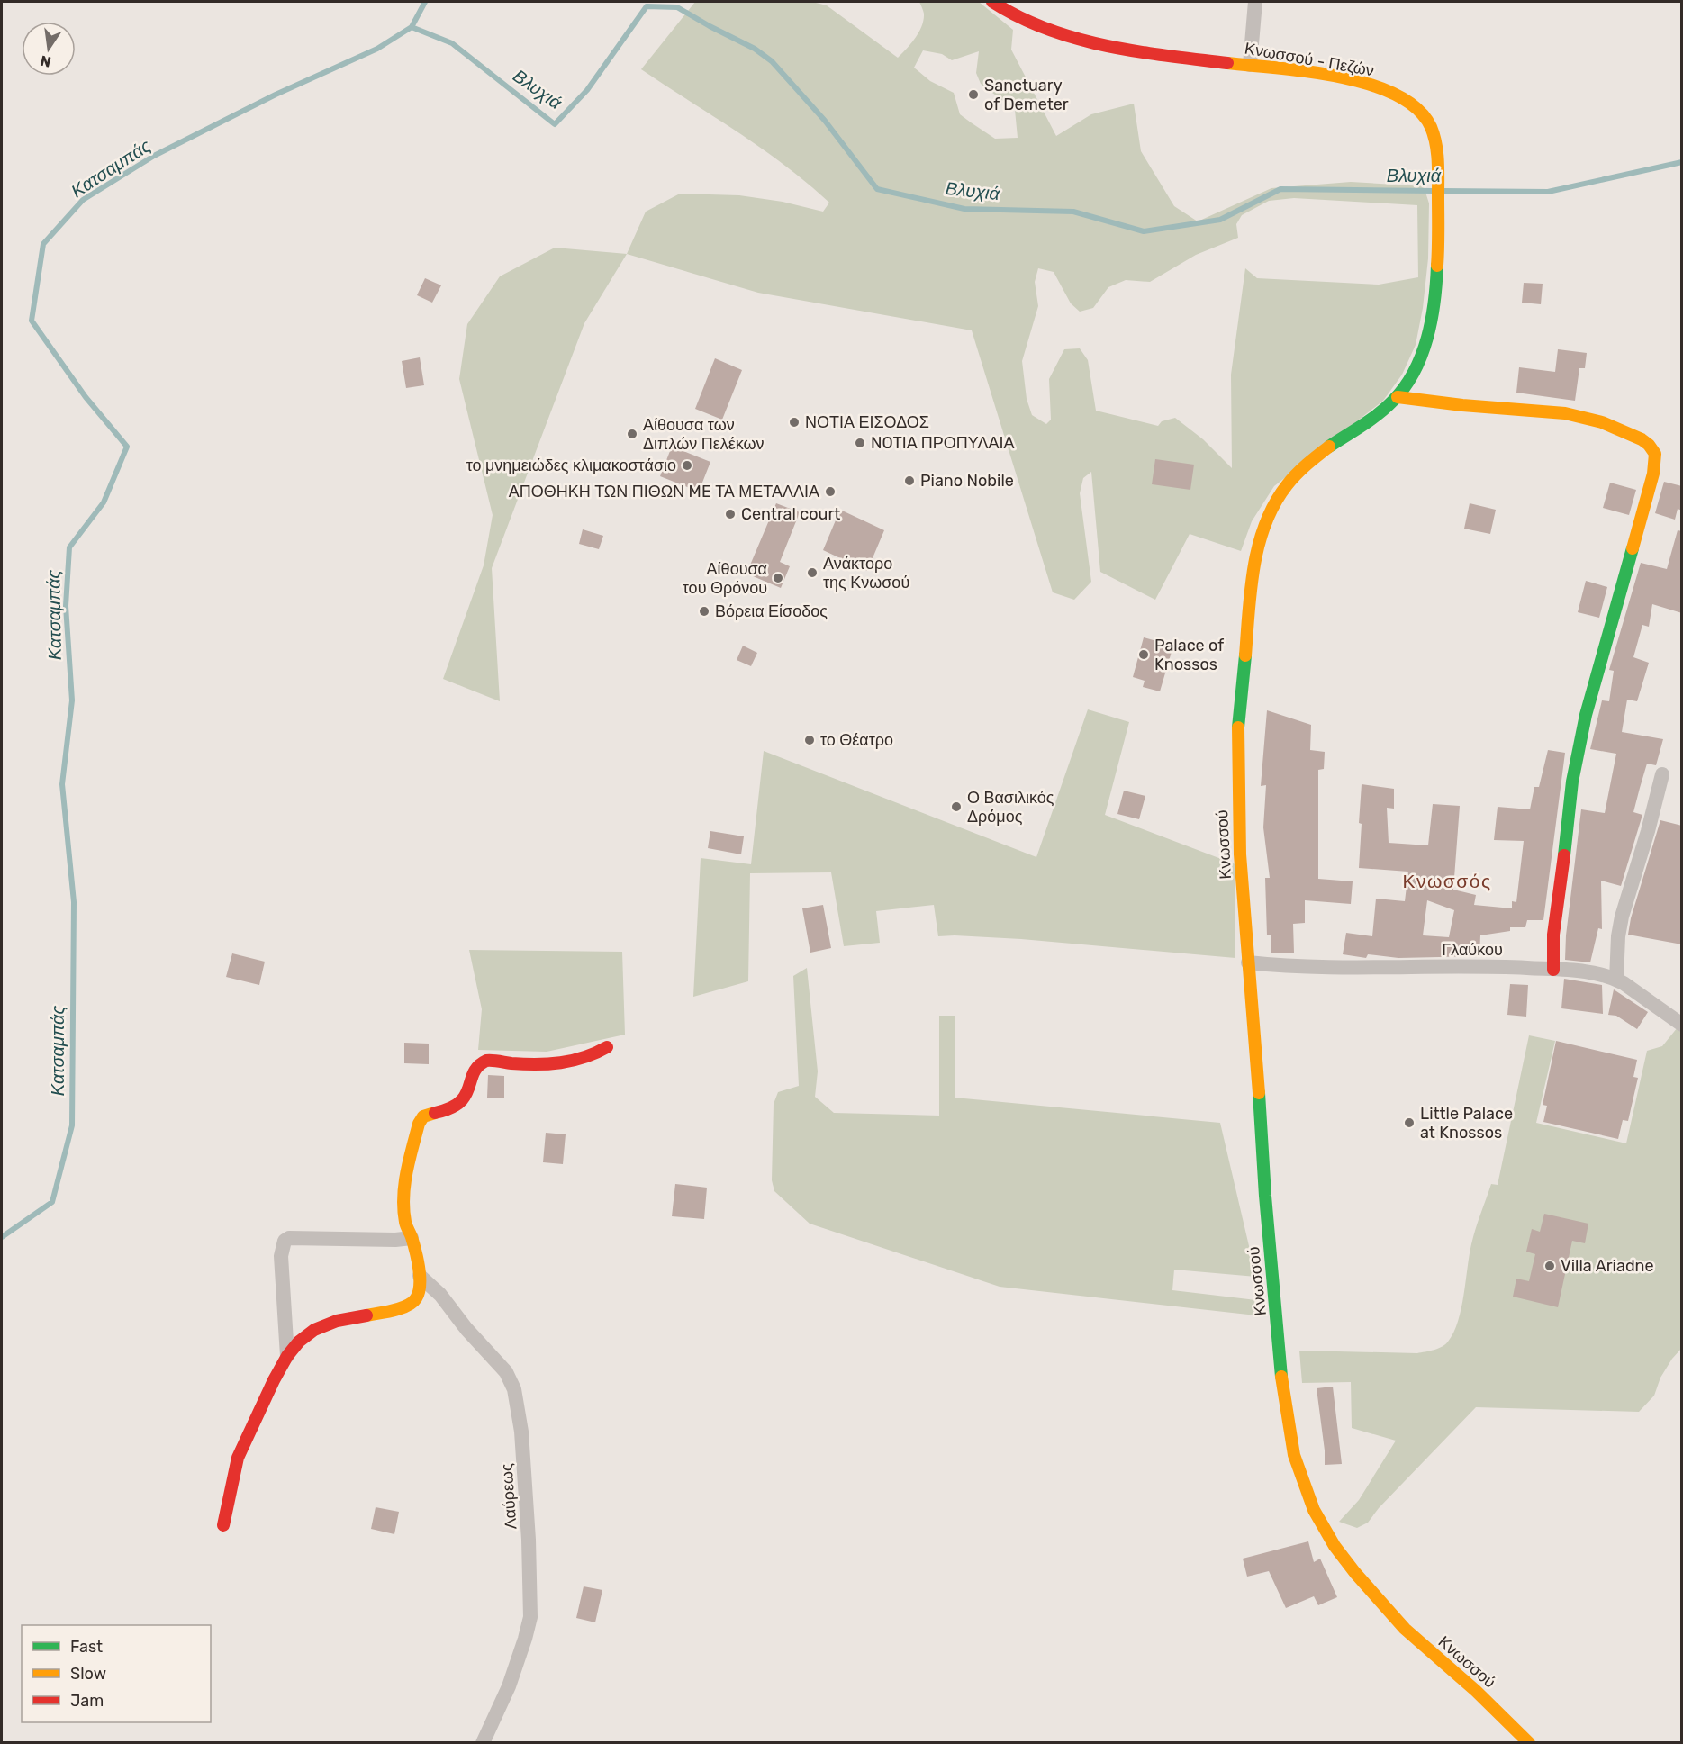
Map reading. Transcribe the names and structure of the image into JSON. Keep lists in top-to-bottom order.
{
  "streets": {
    "main road": ["Κνωσσού - Πεζών", "Κνωσσού"],
    "street": ["Γλαύκου", "Λαύρεως"]
  },
  "crossings": [
    ["Κνωσσού - Πεζών", "Κνωσσού"],
    ["Κνωσσού", "Γλαύκου"]
  ],
  "districts": ["Κνωσσός"],
  "water": ["Βλυχιά", "Κατσαμπάς"],
  "places": [
    "Sanctuary of Demeter",
    "ΝΟΤΙΑ ΕΙΣΟΔΟΣ",
    "Αίθουσα των Διπλών Πελέκων",
    "NOTIA ΠΡΟΠΥΛΑΙΑ",
    "το μνημειώδες κλιμακοστάσιο",
    "Piano Nobile",
    "ΑΠΟΘΗΚΗ ΤΩΝ ΠΙΘΩΝ ME ΤΑ ΜΕΤΑΛΛΙΑ",
    "Central court",
    "Ανάκτορο της Κνωσού",
    "Αίθουσα του Θρόνου",
    "Βόρεια Είσοδος",
    "Palace of Knossos",
    "το Θέατρο",
    "Ο Βασιλικός Δρόμος",
    "Little Palace at Knossos",
    "Villa Ariadne"
  ],
  "legend": ["Fast", "Slow", "Jam"],
  "north": "bottom"
}
